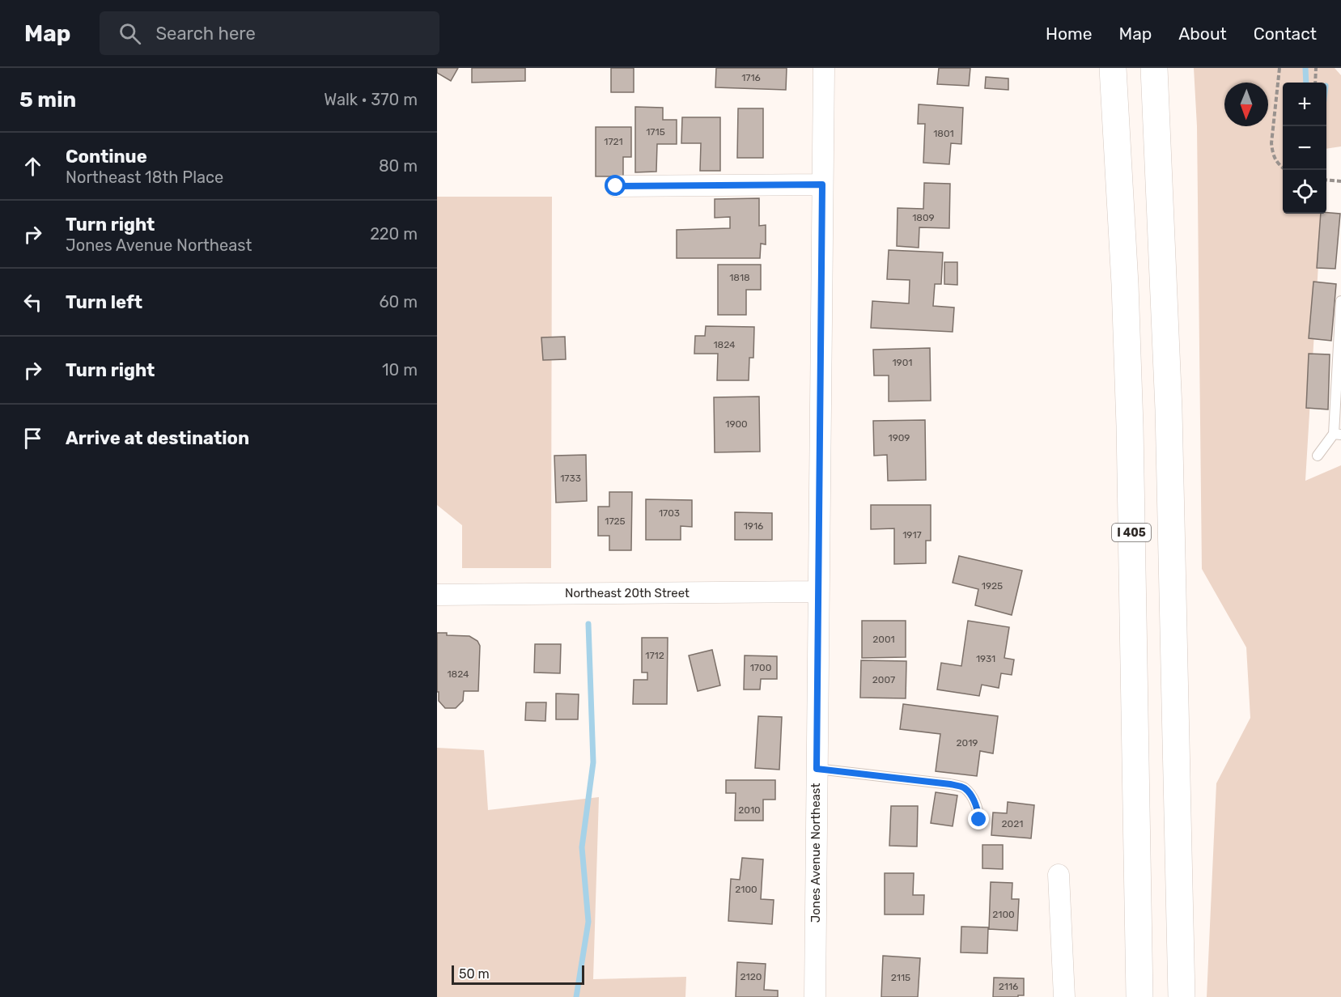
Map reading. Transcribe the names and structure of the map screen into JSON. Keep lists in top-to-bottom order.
{
  "streets": {
    "highway": ["I 405"],
    "street": ["Northeast 20th Street", "Jones Avenue Northeast"]
  },
  "crossings": [
    ["Northeast 20th Street", "Jones Avenue Northeast"]
  ],
  "house_numbers": [
    "1716",
    "1715",
    "1801",
    "1721",
    "1809",
    "1818",
    "1824",
    "1901",
    "1900",
    "1909",
    "1733",
    "1703",
    "1725",
    "1916",
    "1917",
    "1925",
    "2001",
    "1712",
    "1931",
    "1700",
    "1824",
    "2007",
    "2019",
    "2010",
    "2021",
    "2100",
    "2100",
    "2120",
    "2115",
    "2116"
  ],
  "scale_bar": "50 m",
  "north": "bottom",
  "page": {
    "header": "Map",
    "search": "Search here",
    "nav": [
      "Home",
      "Map",
      "About",
      "Contact"
    ],
    "heading": ["5 min", "Walk · 370 m"],
    "map_buttons": ["+", "−"],
    "list": [
      ["Continue", "Northeast 18th Place", "80 m"],
      ["Turn right", "Jones Avenue Northeast", "220 m"],
      ["Turn left", "60 m"],
      ["Turn right", "10 m"],
      "Arrive at destination"
    ],
    "scale": "50 m"
  }
}
